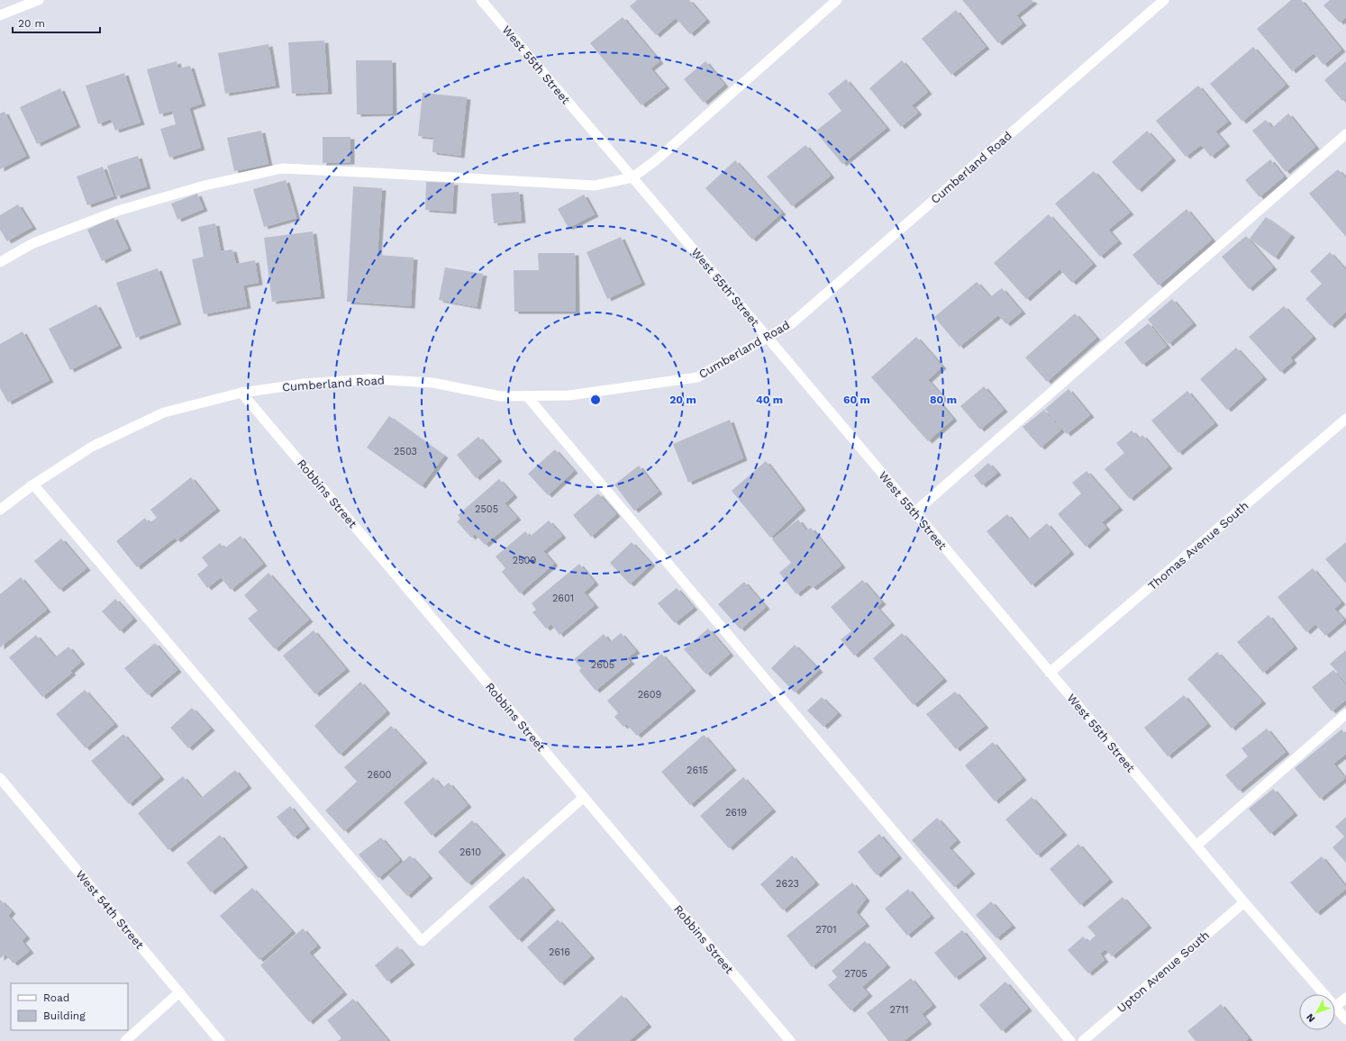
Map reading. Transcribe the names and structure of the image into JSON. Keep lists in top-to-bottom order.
{
  "streets": {
    "street": [
      "West 55th Street",
      "Cumberland Road",
      "Robbins Street",
      "Thomas Avenue South",
      "West 54th Street",
      "Upton Avenue South"
    ]
  },
  "crossings": [
    ["West 55th Street", "Cumberland Road"],
    ["West 55th Street", "Thomas Avenue South"],
    ["West 55th Street", "Upton Avenue South"],
    ["Cumberland Road", "Robbins Street"]
  ],
  "house_numbers": [
    "2503",
    "2505",
    "2509",
    "2601",
    "2605",
    "2609",
    "2615",
    "2600",
    "2619",
    "2610",
    "2623",
    "2701",
    "2616",
    "2705",
    "2711"
  ],
  "legend": ["Road", "Building"],
  "scale_bar": "20 m",
  "north": "bottom left",
  "rings": [
    "20 m",
    "40 m",
    "60 m",
    "80 m"
  ]
}
